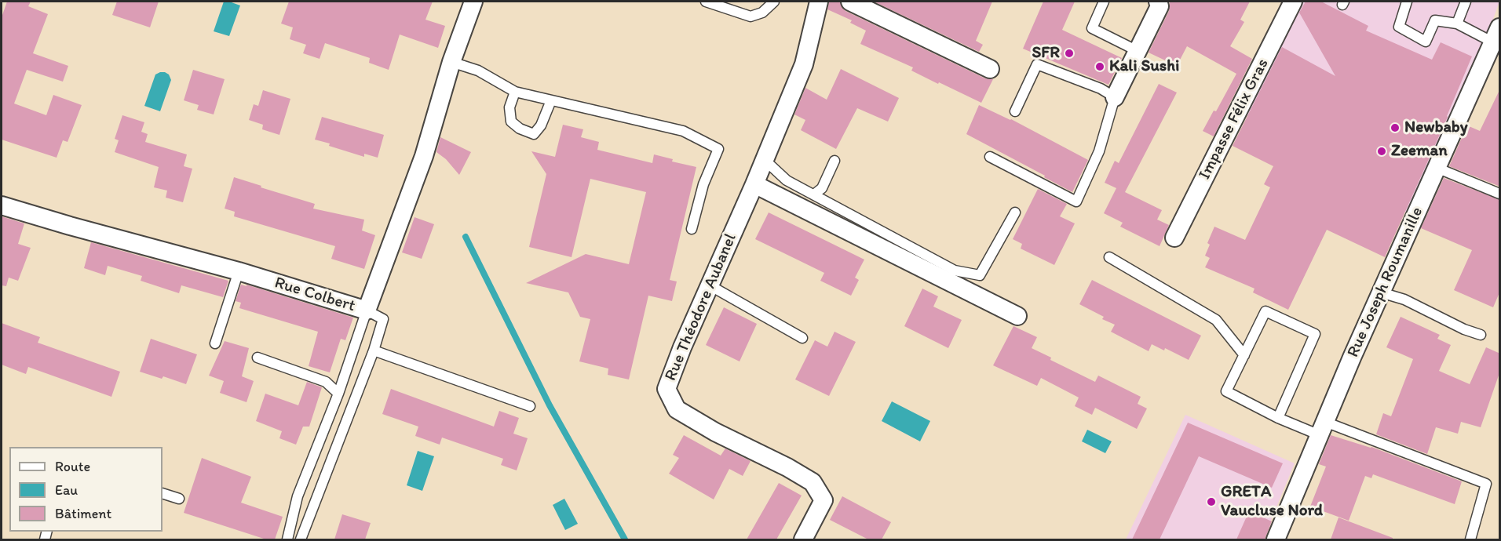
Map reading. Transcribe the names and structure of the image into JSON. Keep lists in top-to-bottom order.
{
  "streets": {
    "street": [
      "Impasse Félix Gras",
      "Rue Joseph Roumanille",
      "Rue Colbert",
      "Rue Théodore Aubanel"
    ]
  },
  "places": [
    "SFR",
    "Kali Sushi",
    "Newbaby",
    "Zeeman",
    "GRETA Vaucluse Nord"
  ],
  "legend": ["Route", "Eau", "Bâtiment"]
}
